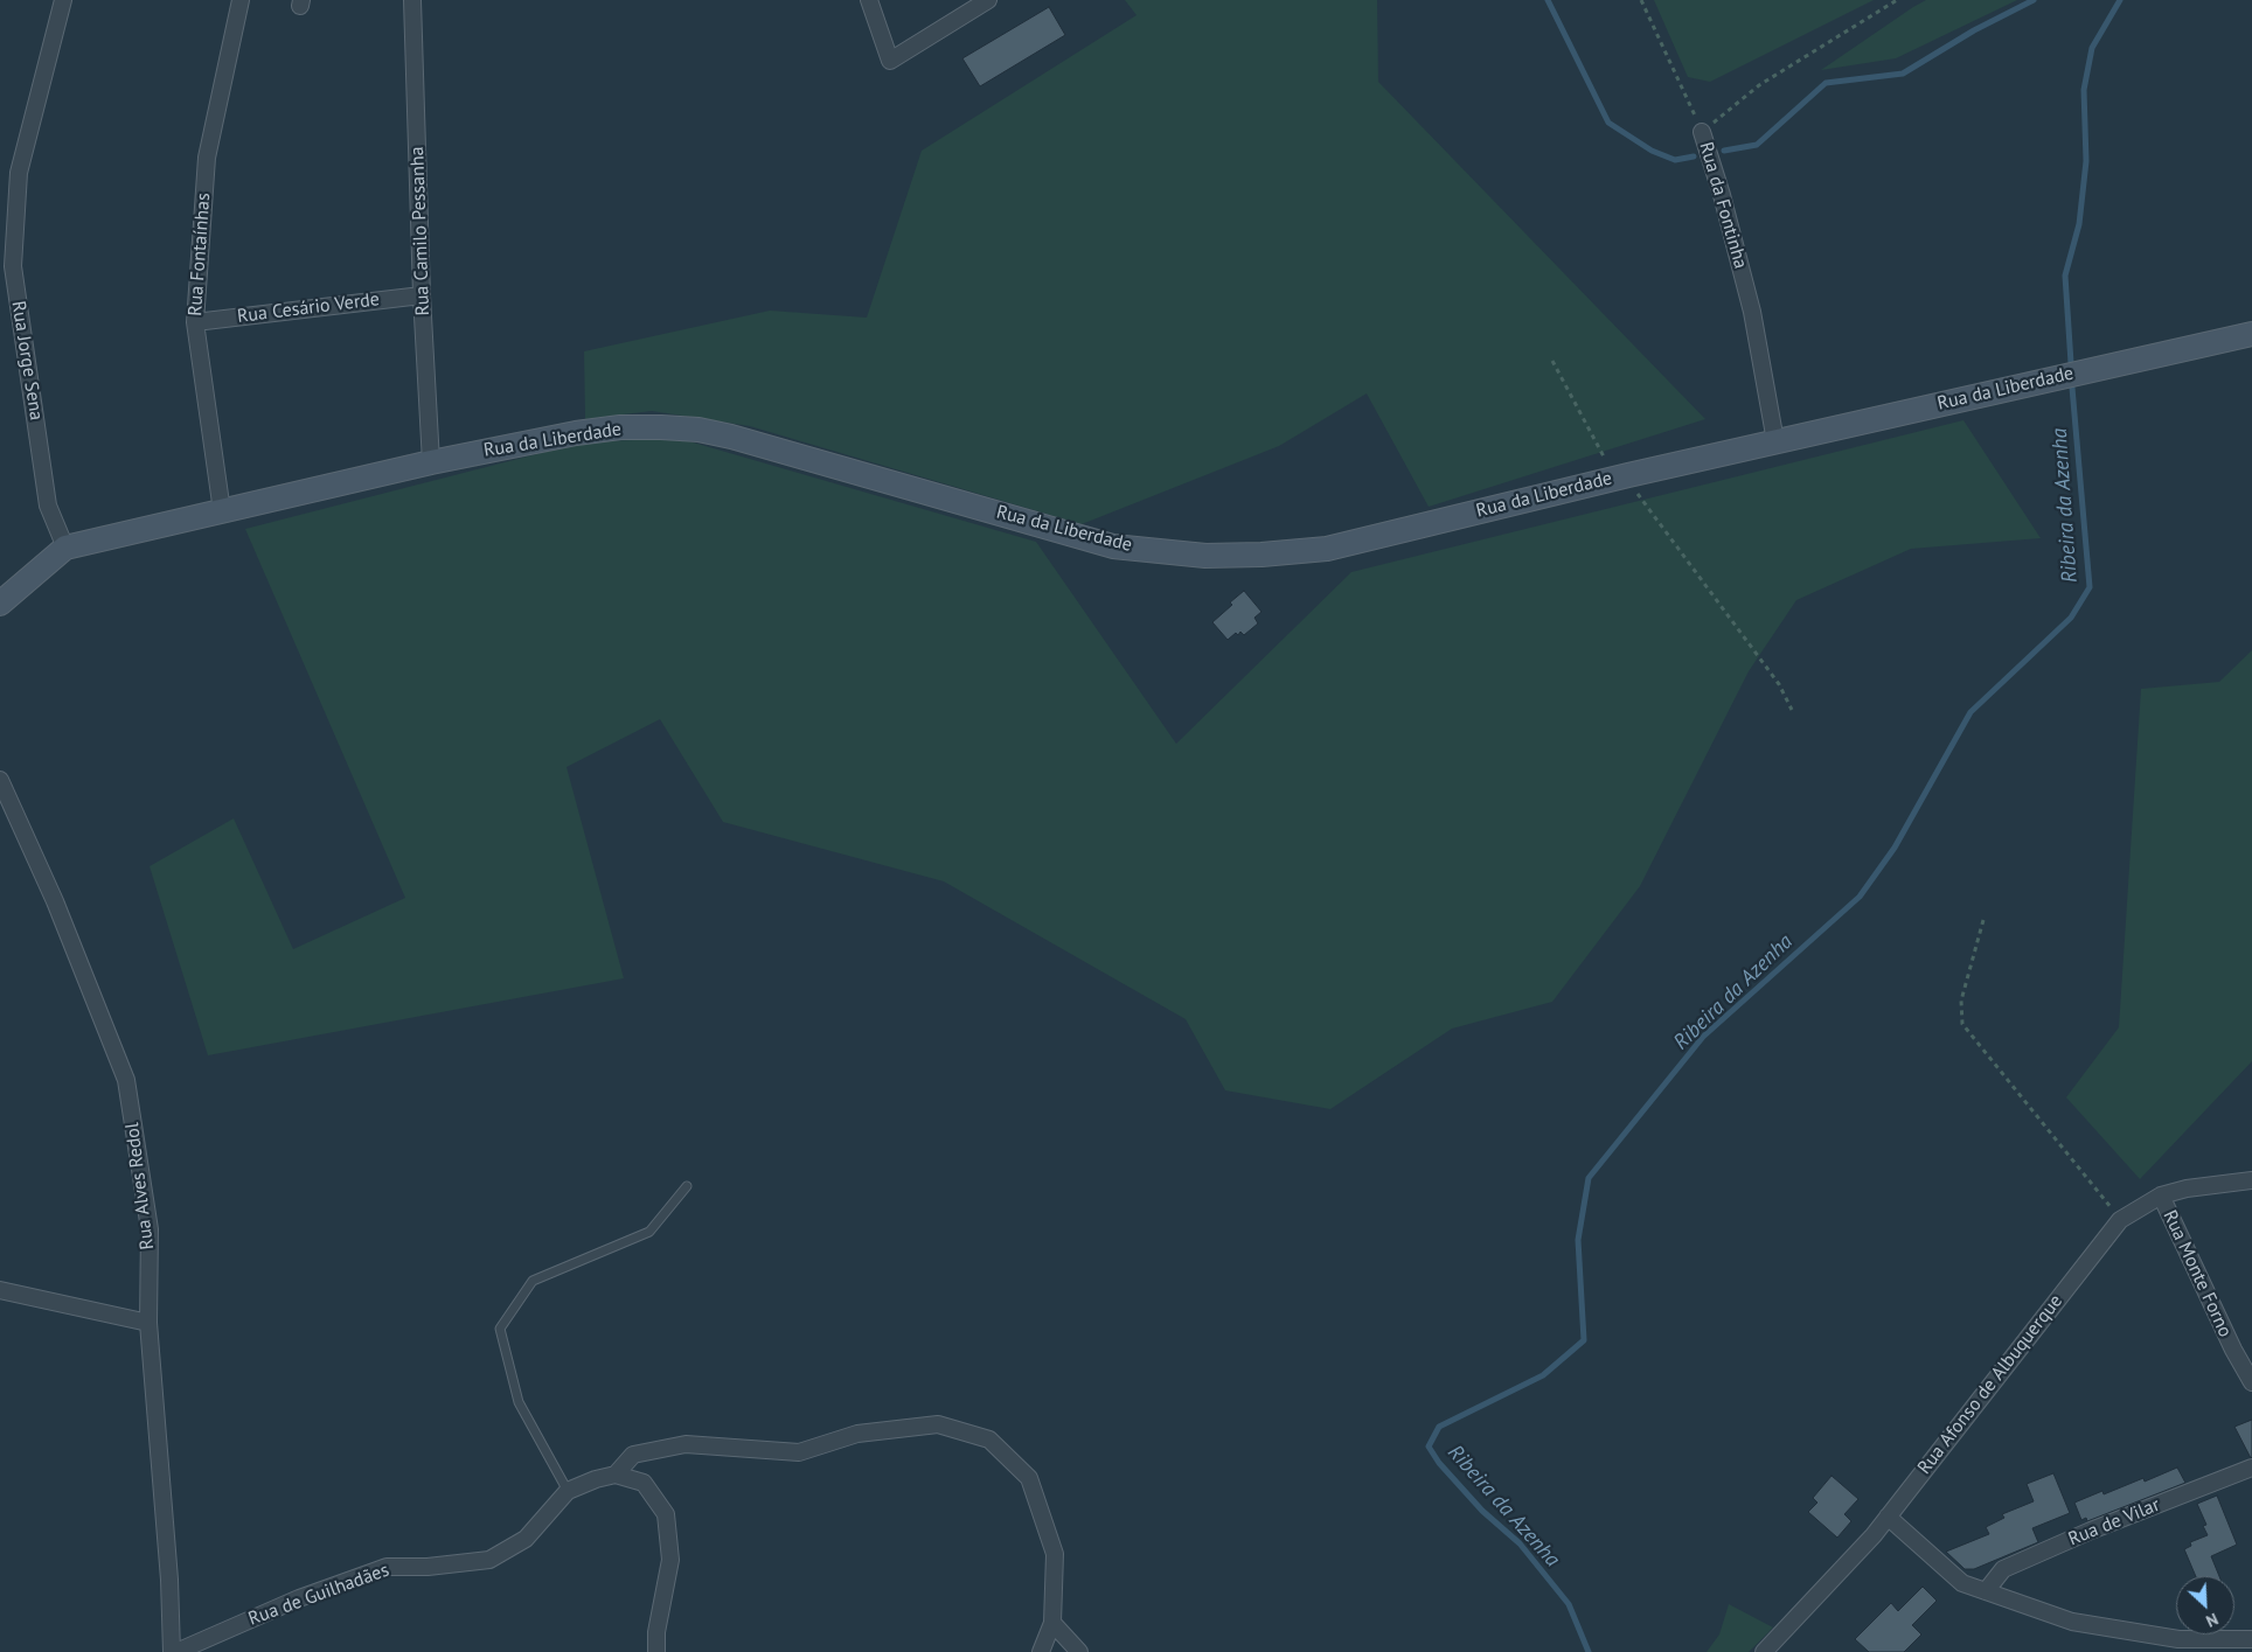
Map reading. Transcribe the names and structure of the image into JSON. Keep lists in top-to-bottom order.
{
  "streets": {
    "street": [
      "Rua da Fontinha",
      "Rua Camilo Pessanha",
      "Rua Fontaínhas",
      "Rua Cesário Verde",
      "Rua Jorge Sena",
      "Rua da Liberdade",
      "Rua Alves Redol",
      "Rua Monte Forno",
      "Rua Afonso de Albuquerque",
      "Rua de Vilar",
      "Rua de Guilhadães"
    ]
  },
  "crossings": [
    ["Rua da Fontinha", "Rua da Liberdade"],
    ["Rua Camilo Pessanha", "Rua Cesário Verde"],
    ["Rua Camilo Pessanha", "Rua da Liberdade"],
    ["Rua Fontaínhas", "Rua Cesário Verde"],
    ["Rua Fontaínhas", "Rua da Liberdade"],
    ["Rua Jorge Sena", "Rua da Liberdade"],
    ["Rua Monte Forno", "Rua Afonso de Albuquerque"]
  ],
  "water": ["Ribeira da Azenha"],
  "north": "bottom right"
}
